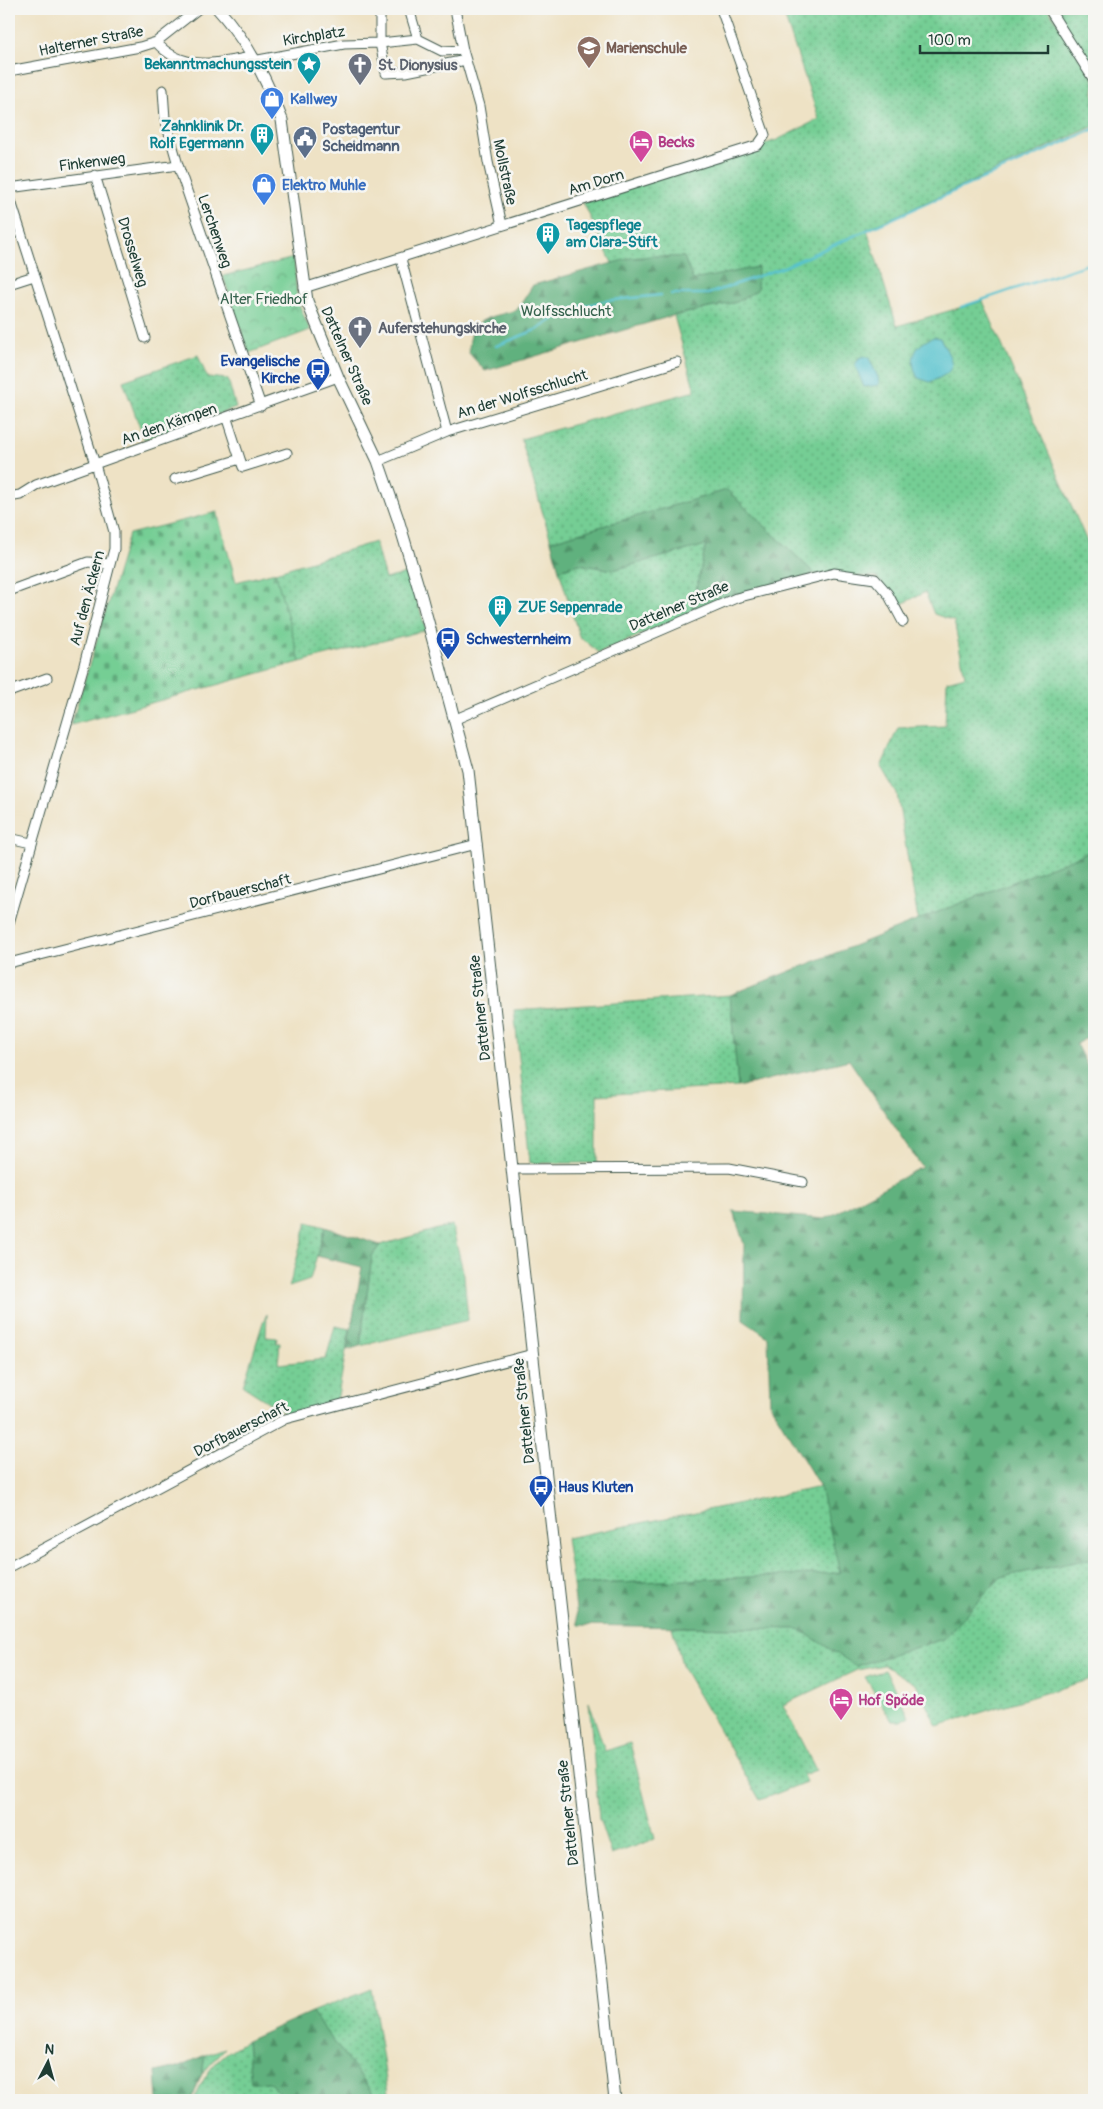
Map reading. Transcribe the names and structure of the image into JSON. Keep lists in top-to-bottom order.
{
  "streets": {
    "main road": ["Dattelner Straße"],
    "street": [
      "Kirchplatz",
      "Halterner Straße",
      "Finkenweg",
      "Mollstraße",
      "Am Dorn",
      "Lerchenweg",
      "Drosselweg",
      "An der Wolfsschlucht",
      "An den Kämpen",
      "Auf den Äckern",
      "Dorfbauerschaft"
    ]
  },
  "crossings": [
    ["Kirchplatz", "Halterner Straße"],
    ["Kirchplatz", "Dattelner Straße"],
    ["Finkenweg", "Lerchenweg"],
    ["Finkenweg", "Drosselweg"],
    ["Mollstraße", "Am Dorn"],
    ["Mollstraße", "Dattelner Straße"],
    ["Lerchenweg", "An den Kämpen"],
    ["Dattelner Straße", "An der Wolfsschlucht"],
    ["Dattelner Straße", "An den Kämpen"],
    ["Dattelner Straße", "Dorfbauerschaft"],
    ["An den Kämpen", "Auf den Äckern"]
  ],
  "parks": ["Alter Friedhof", "Wolfsschlucht"],
  "places": {
    "school or university": ["Marienschule"],
    "place": ["Bekanntmachungsstein"],
    "church": ["St. Dionysius", "Auferstehungskirche"],
    "shop": ["Kallwey", "Elektro Muhle"],
    "building": ["Zahnklinik Dr. Rolf Egermann", "Tagespflege am Clara-Stift", "ZUE Seppenrade"],
    "public building": ["Postagentur Scheidmann"],
    "hotel": ["Becks", "Hof Spöde"],
    "bus stop": ["Evangelische Kirche", "Schwesternheim", "Haus Kluten"]
  },
  "scale_bar": "100 m",
  "north": "top"
}
